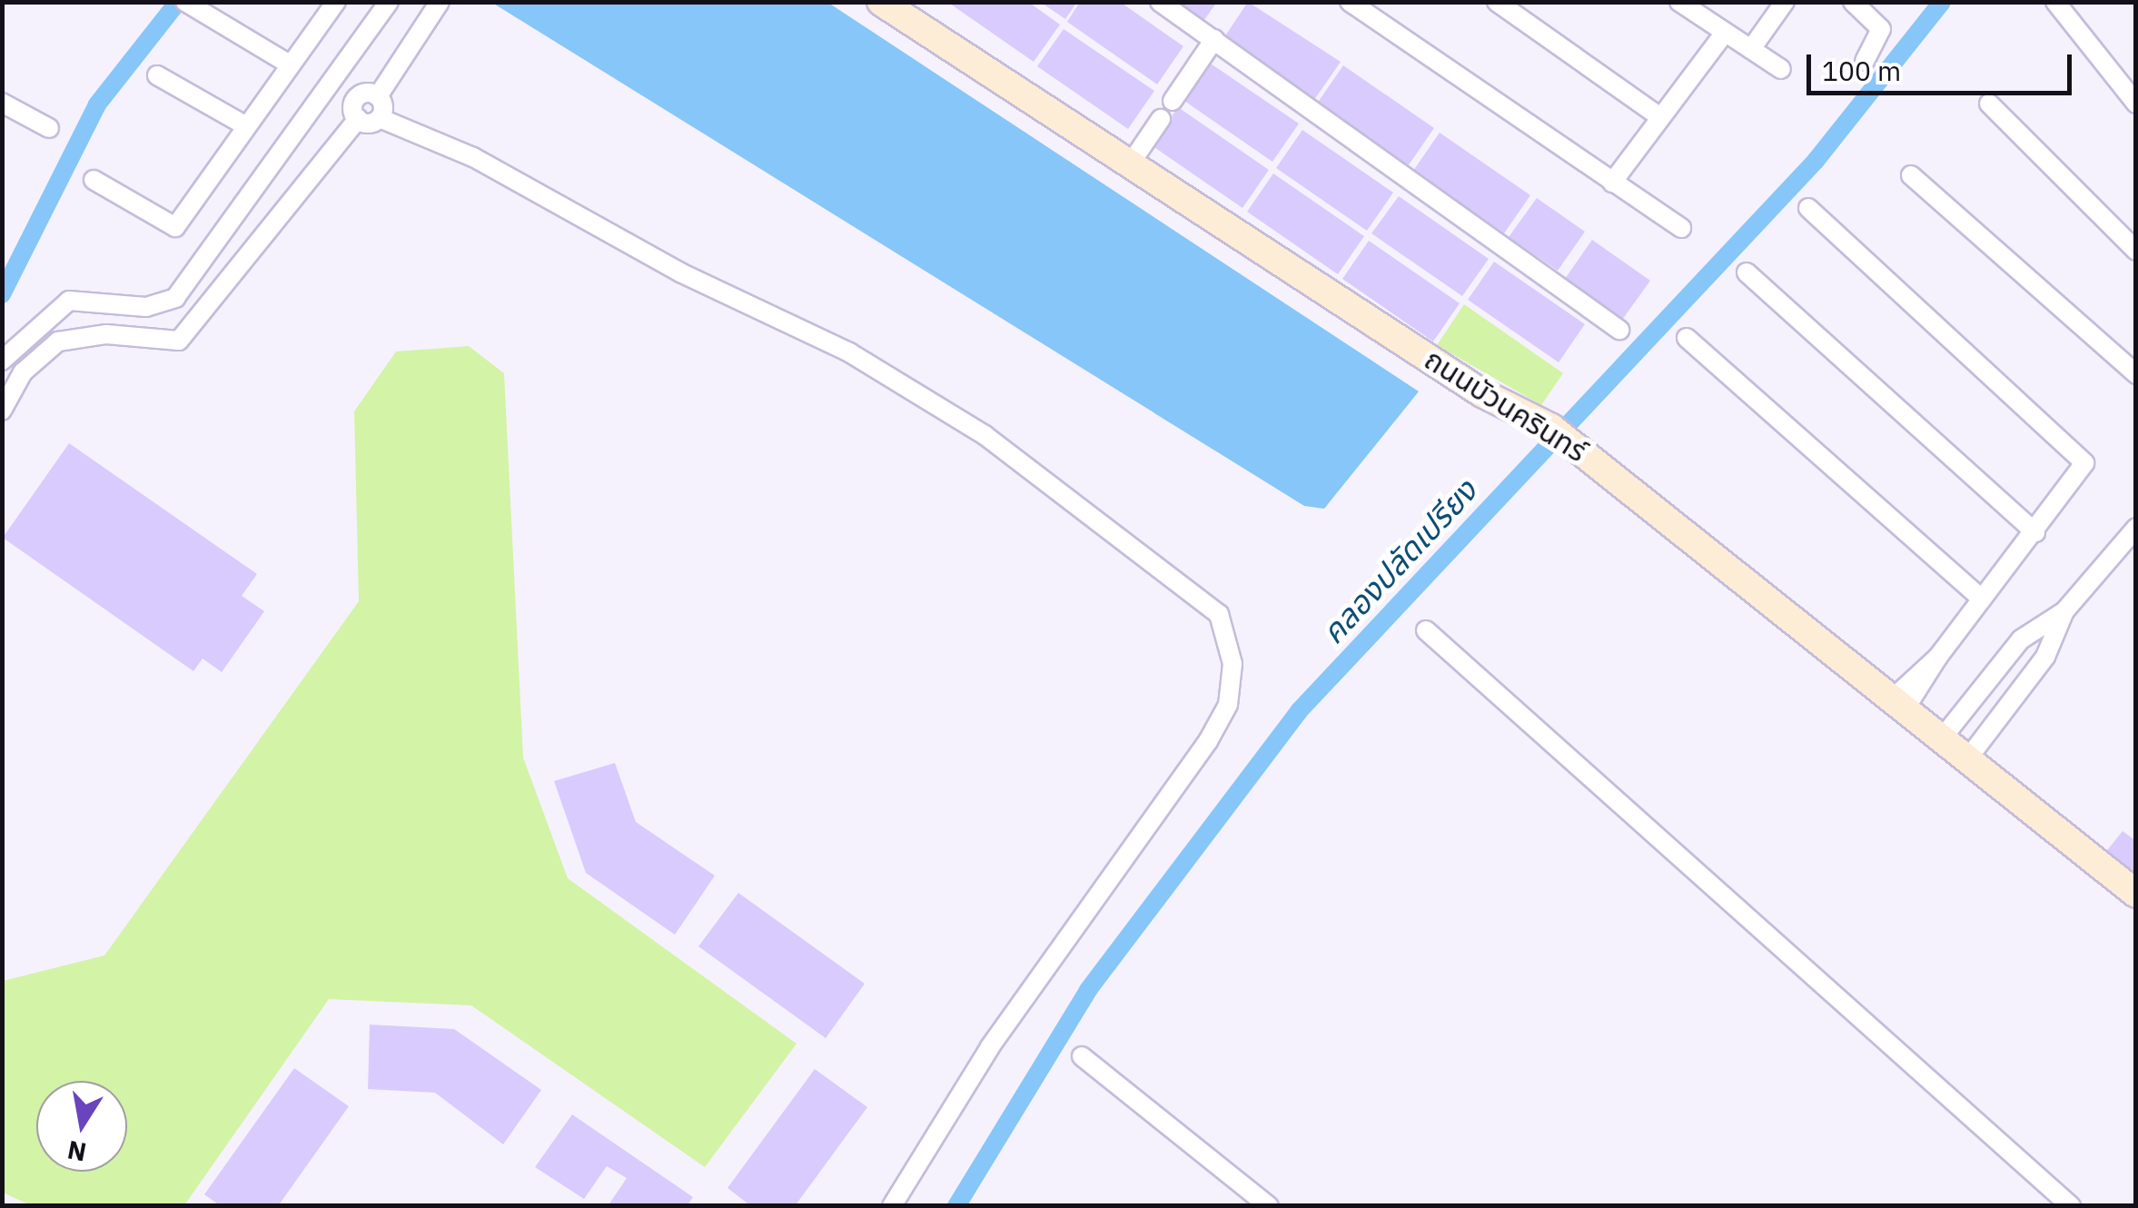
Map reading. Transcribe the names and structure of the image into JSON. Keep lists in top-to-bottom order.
{
  "streets": {
    "street": ["ถนนบัวนครินทร์"]
  },
  "water": ["คลองปลัดเปรียง"],
  "scale_bar": "100 m",
  "north": "bottom"
}
